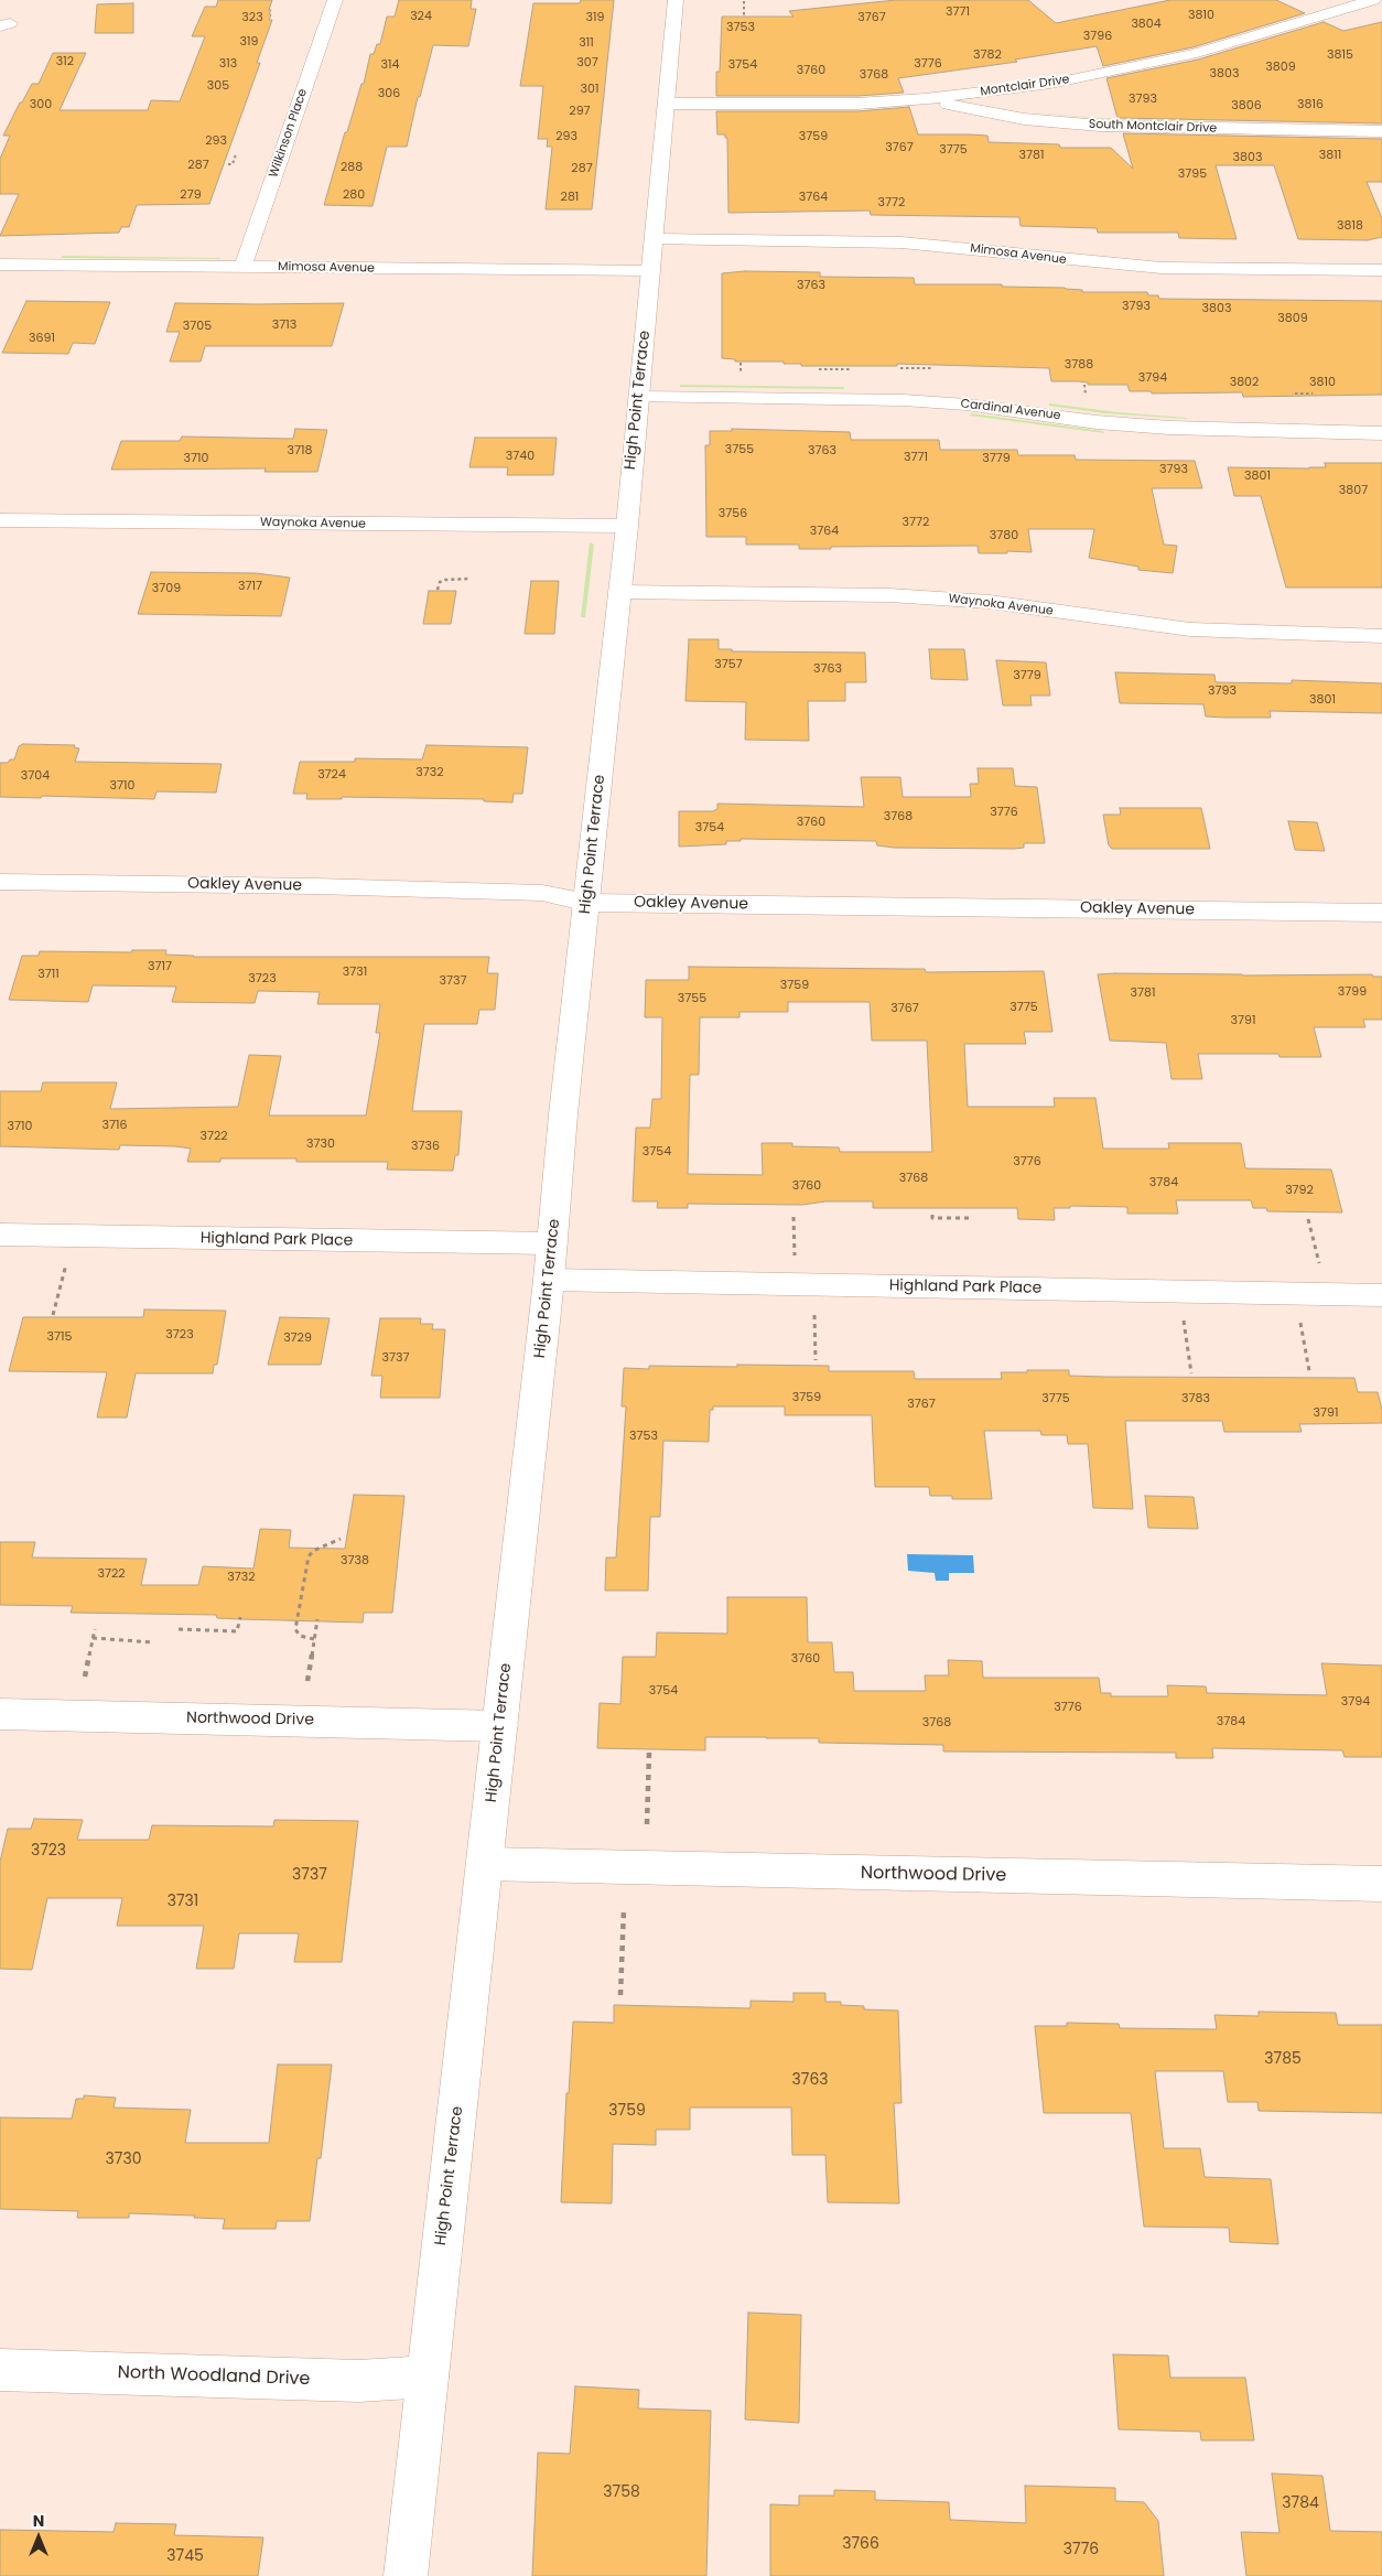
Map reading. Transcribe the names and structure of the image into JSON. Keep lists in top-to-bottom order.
{
  "streets": {
    "street": [
      "Montclair Drive",
      "South Montclair Drive",
      "Wilkinson Place",
      "Mimosa Avenue",
      "High Point Terrace",
      "Cardinal Avenue",
      "Waynoka Avenue",
      "Oakley Avenue",
      "Highland Park Place",
      "Northwood Drive",
      "North Woodland Drive"
    ]
  },
  "crossings": [
    ["Montclair Drive", "South Montclair Drive"],
    ["Montclair Drive", "High Point Terrace"],
    ["Wilkinson Place", "Mimosa Avenue"],
    ["Mimosa Avenue", "High Point Terrace"],
    ["High Point Terrace", "Cardinal Avenue"],
    ["High Point Terrace", "Waynoka Avenue"],
    ["High Point Terrace", "Oakley Avenue"],
    ["High Point Terrace", "Highland Park Place"],
    ["High Point Terrace", "Northwood Drive"],
    ["High Point Terrace", "North Woodland Drive"]
  ],
  "house_numbers": [
    "3771",
    "3810",
    "324",
    "323",
    "319",
    "3767",
    "3804",
    "3753",
    "3796",
    "319",
    "311",
    "3782",
    "3815",
    "312",
    "307",
    "313",
    "3776",
    "314",
    "3754",
    "3809",
    "3760",
    "3803",
    "3768",
    "305",
    "301",
    "306",
    "3793",
    "300",
    "3816",
    "3806",
    "297",
    "293",
    "3759",
    "293",
    "3767",
    "3775",
    "3781",
    "3811",
    "3803",
    "287",
    "288",
    "287",
    "3795",
    "279",
    "280",
    "281",
    "3764",
    "3772",
    "3818",
    "3763",
    "3793",
    "3803",
    "3809",
    "3713",
    "3705",
    "3691",
    "3788",
    "3794",
    "3802",
    "3810",
    "3755",
    "3718",
    "3763",
    "3740",
    "3771",
    "3710",
    "3779",
    "3793",
    "3801",
    "3807",
    "3756",
    "3772",
    "3764",
    "3780",
    "3717",
    "3709",
    "3757",
    "3763",
    "3779",
    "3793",
    "3801",
    "3732",
    "3724",
    "3704",
    "3710",
    "3776",
    "3768",
    "3760",
    "3754",
    "3717",
    "3731",
    "3711",
    "3723",
    "3737",
    "3759",
    "3799",
    "3781",
    "3755",
    "3775",
    "3767",
    "3791",
    "3716",
    "3710",
    "3722",
    "3730",
    "3736",
    "3754",
    "3776",
    "3768",
    "3784",
    "3760",
    "3792",
    "3723",
    "3715",
    "3729",
    "3737",
    "3759",
    "3775",
    "3783",
    "3767",
    "3791",
    "3753",
    "3738",
    "3722",
    "3732",
    "3760",
    "3754",
    "3794",
    "3776",
    "3784",
    "3768",
    "3723",
    "3737",
    "3731",
    "3785",
    "3763",
    "3759",
    "3730",
    "3758",
    "3784",
    "3766",
    "3776",
    "3745"
  ],
  "north": "top"
}
